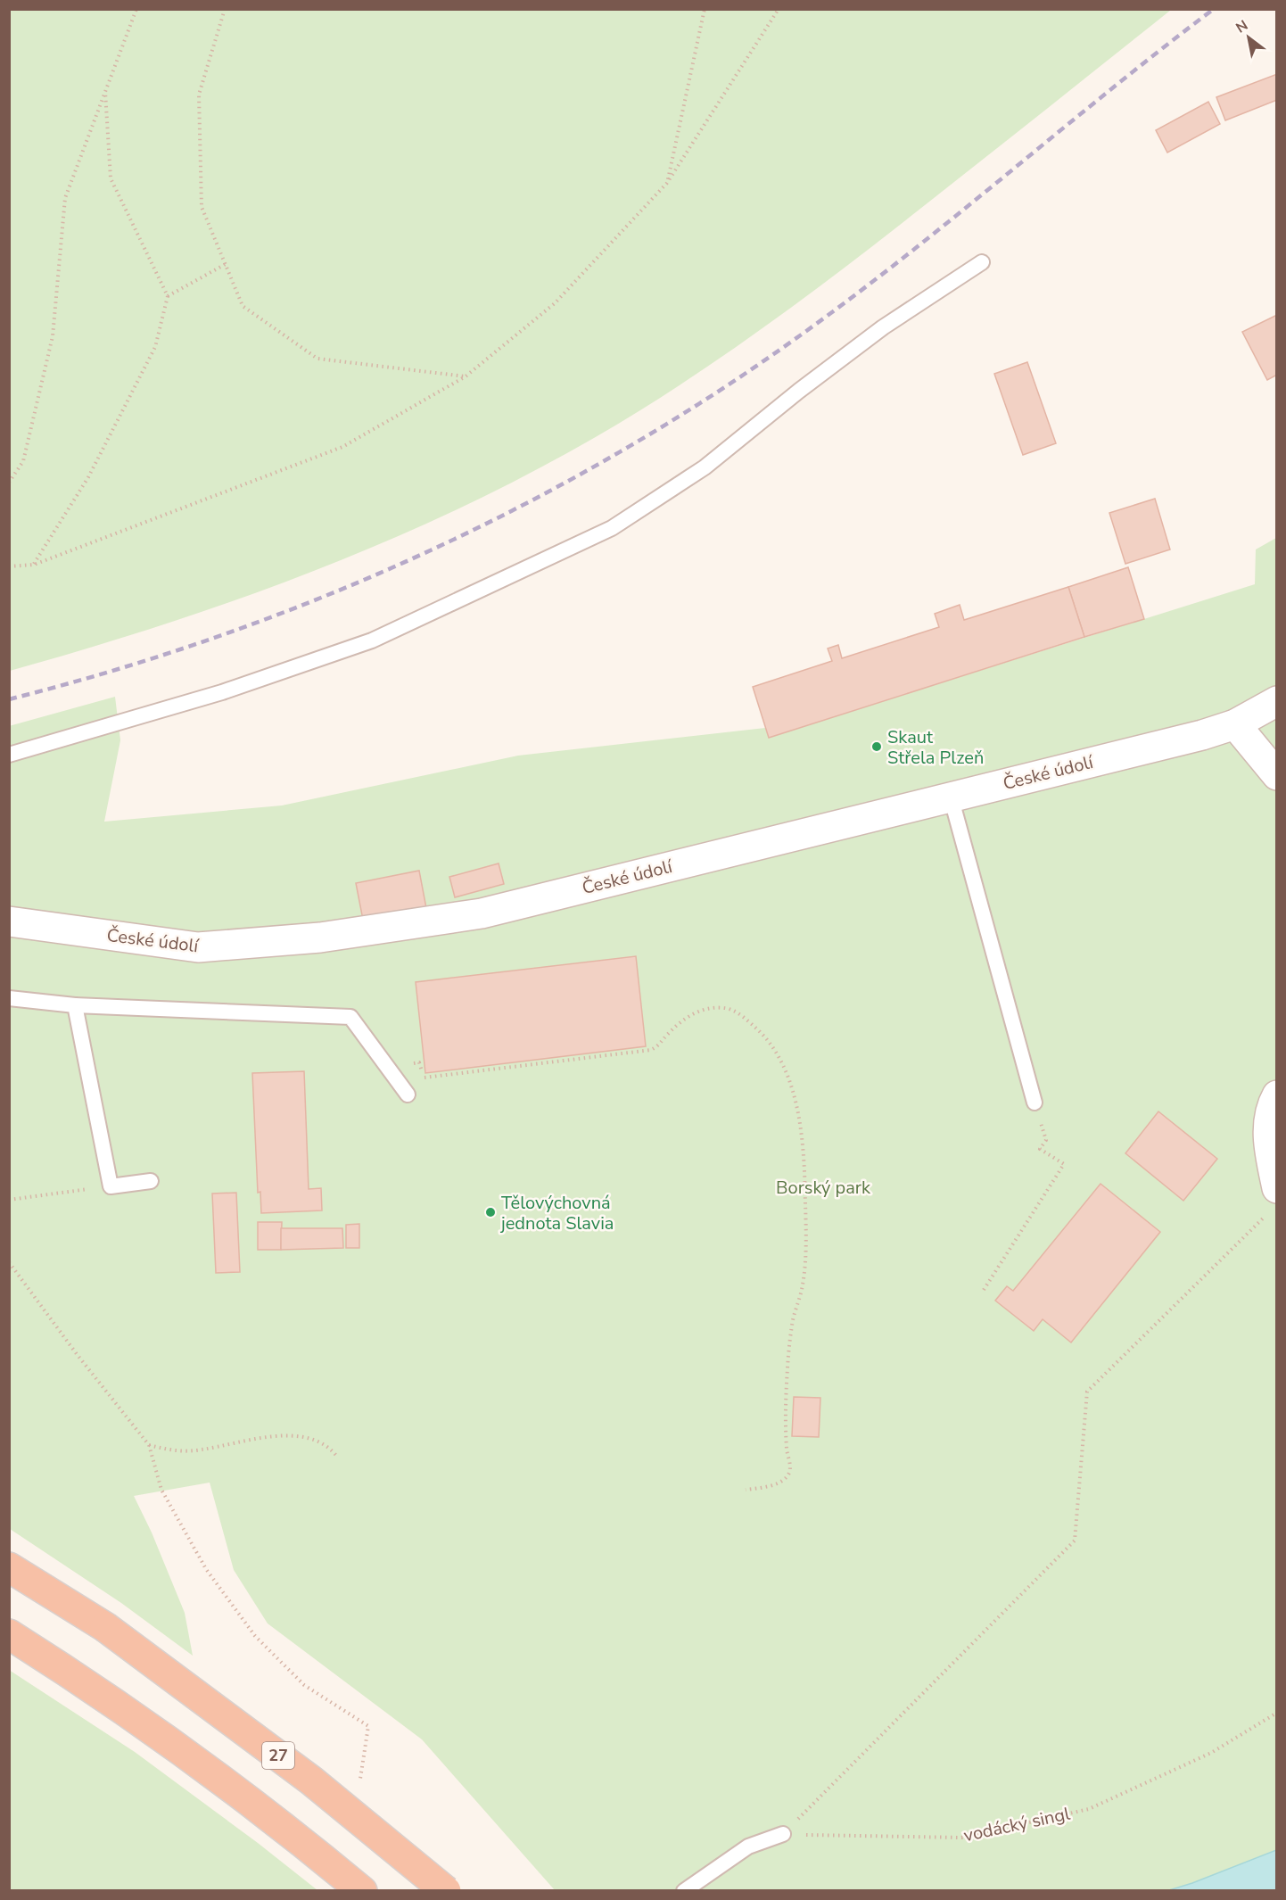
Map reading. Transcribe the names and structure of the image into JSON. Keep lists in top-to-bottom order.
{
  "streets": {
    "highway": ["27"],
    "street": ["České údolí"],
    "path": ["vodácký singl"]
  },
  "parks": ["Borský park"],
  "places": ["Skaut Střela Plzeň", "Tělovýchovná jednota Slavia"],
  "north": "top left"
}
